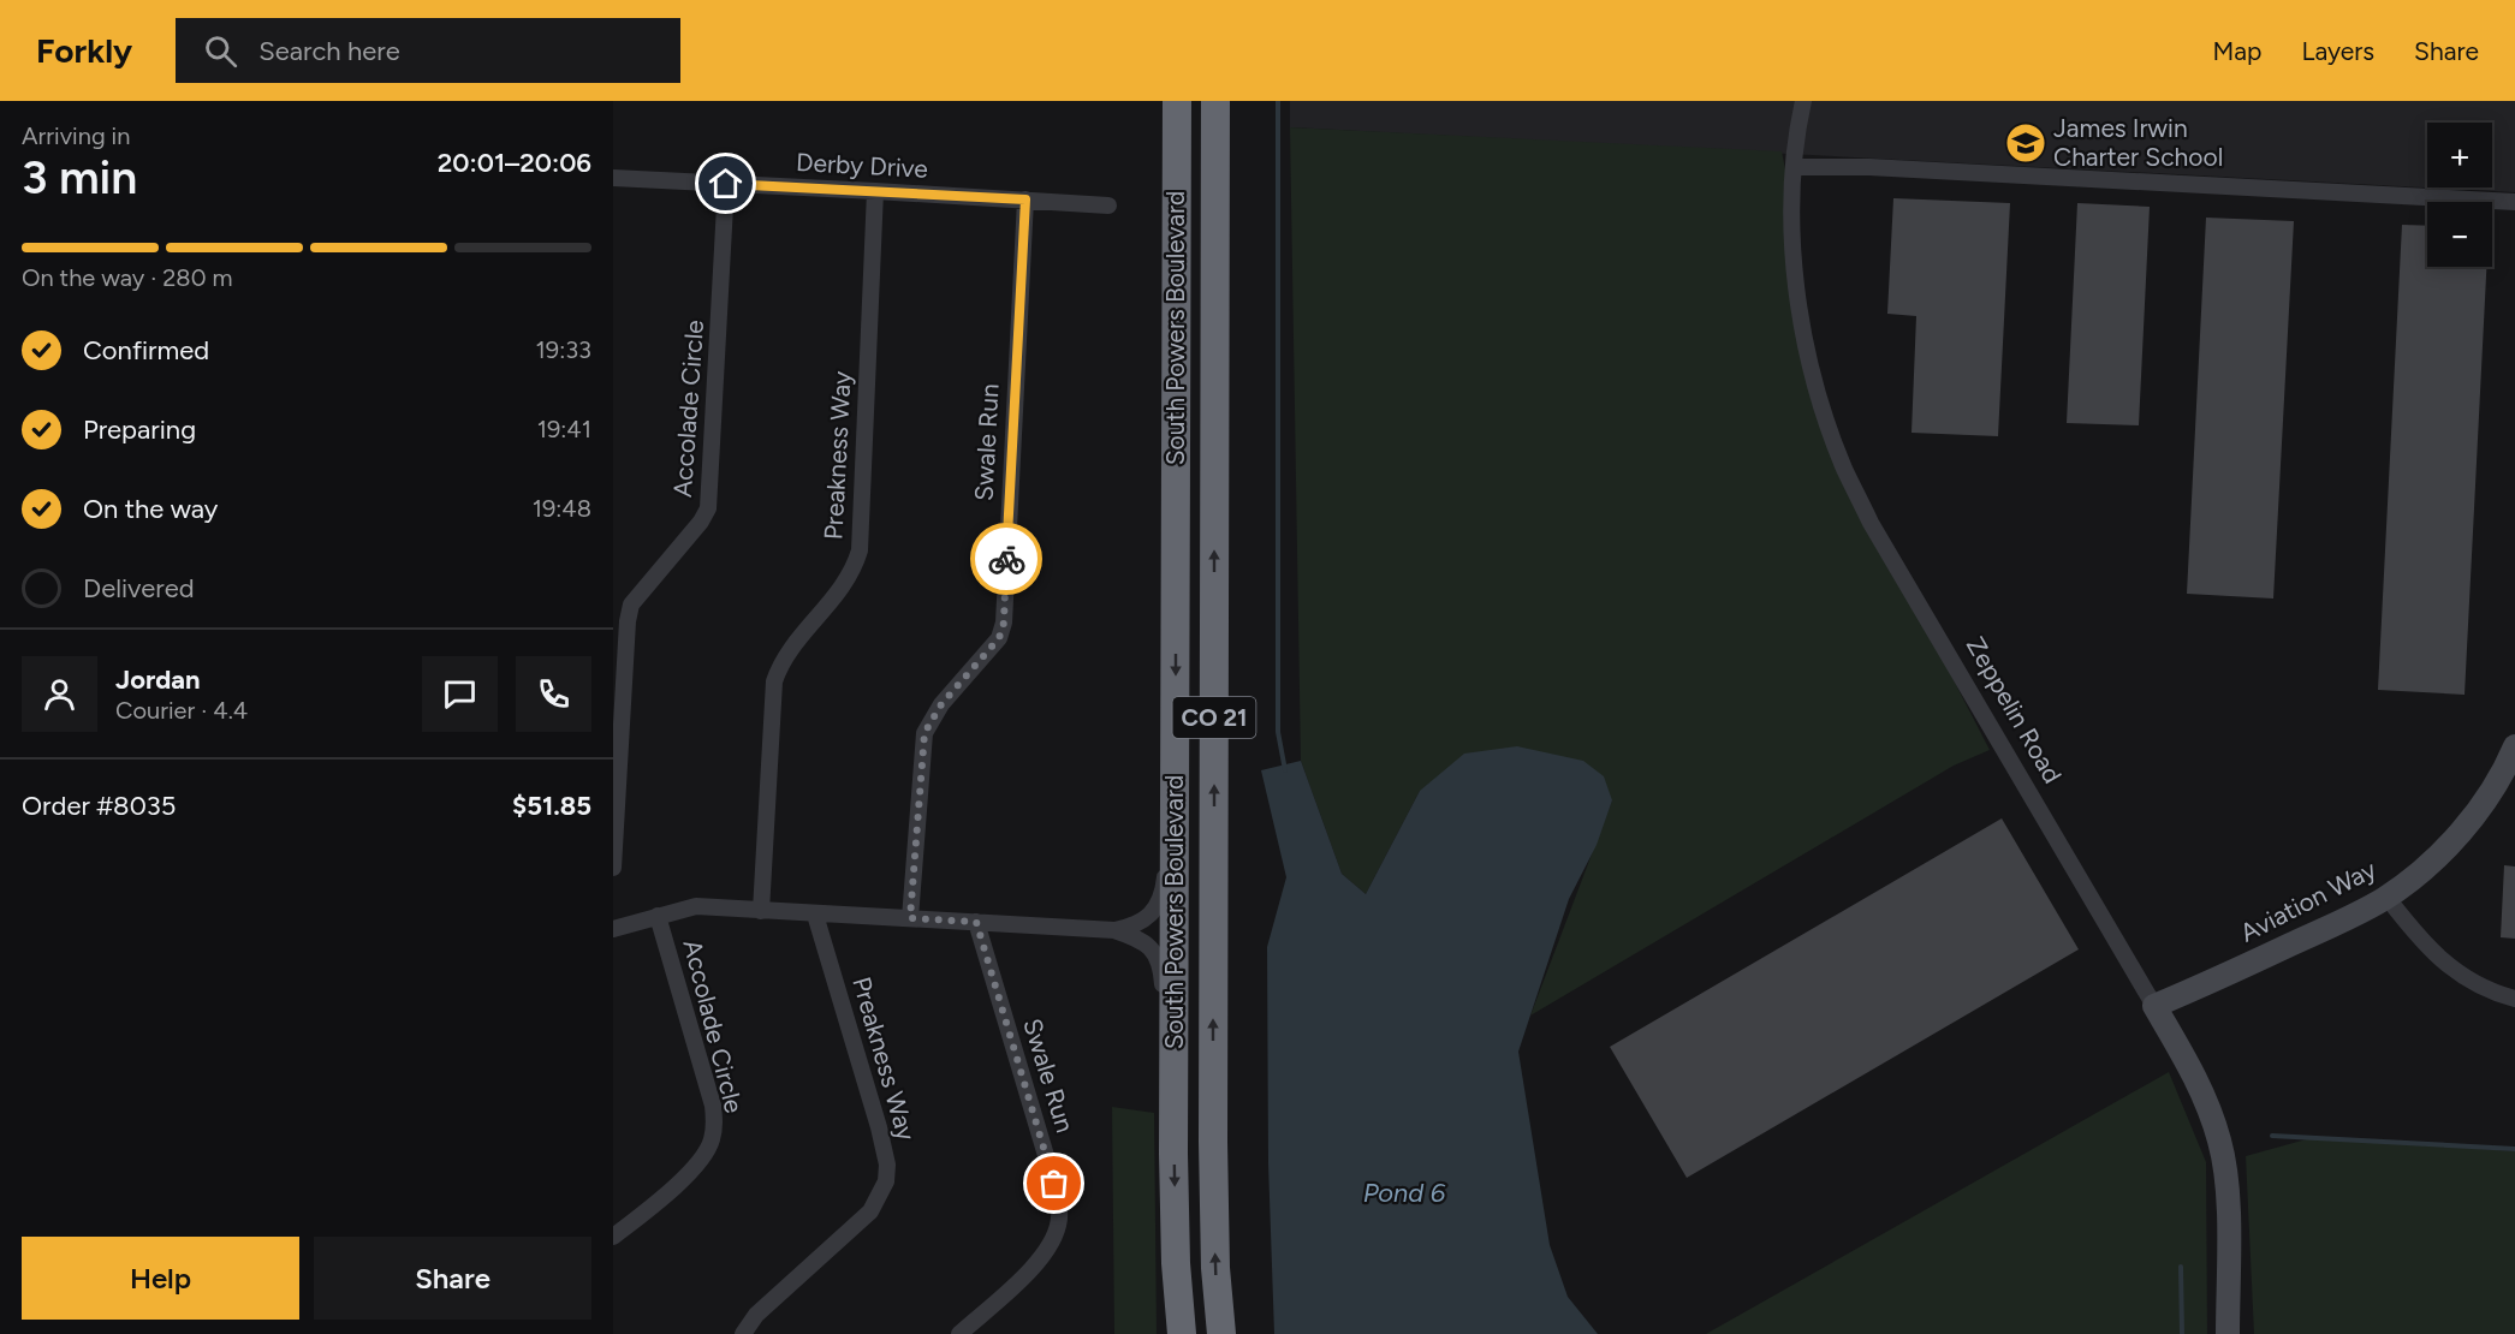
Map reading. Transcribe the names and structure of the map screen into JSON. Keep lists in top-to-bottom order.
{
  "streets": {
    "highway": ["South Powers Boulevard", "CO 21"],
    "street": [
      "Derby Drive",
      "Accolade Circle",
      "Swale Run",
      "Preakness Way",
      "Zeppelin Road",
      "Aviation Way"
    ]
  },
  "crossings": [
    ["Derby Drive", "Accolade Circle"],
    ["Derby Drive", "Swale Run"],
    ["Derby Drive", "Preakness Way"],
    ["Zeppelin Road", "Aviation Way"]
  ],
  "water": ["Pond 6"],
  "places": {
    "school or university": ["James Irwin Charter School"]
  },
  "page": {
    "header": "Forkly",
    "search": "Search here",
    "nav": ["Map", "Layers", "Share"],
    "heading": ["3 min", "Arriving in", "20:01–20:06"],
    "panel": [
      "Jordan",
      "Courier · 4.4",
      "Order #8035",
      "$51.85"
    ],
    "map_buttons": ["+", "−"],
    "bar": "On the way · 280 m",
    "list": [
      ["Confirmed", "19:33"],
      ["Preparing", "19:41"],
      ["On the way", "19:48"],
      "Delivered"
    ],
    "buttons": ["Help", "Share"]
  }
}
